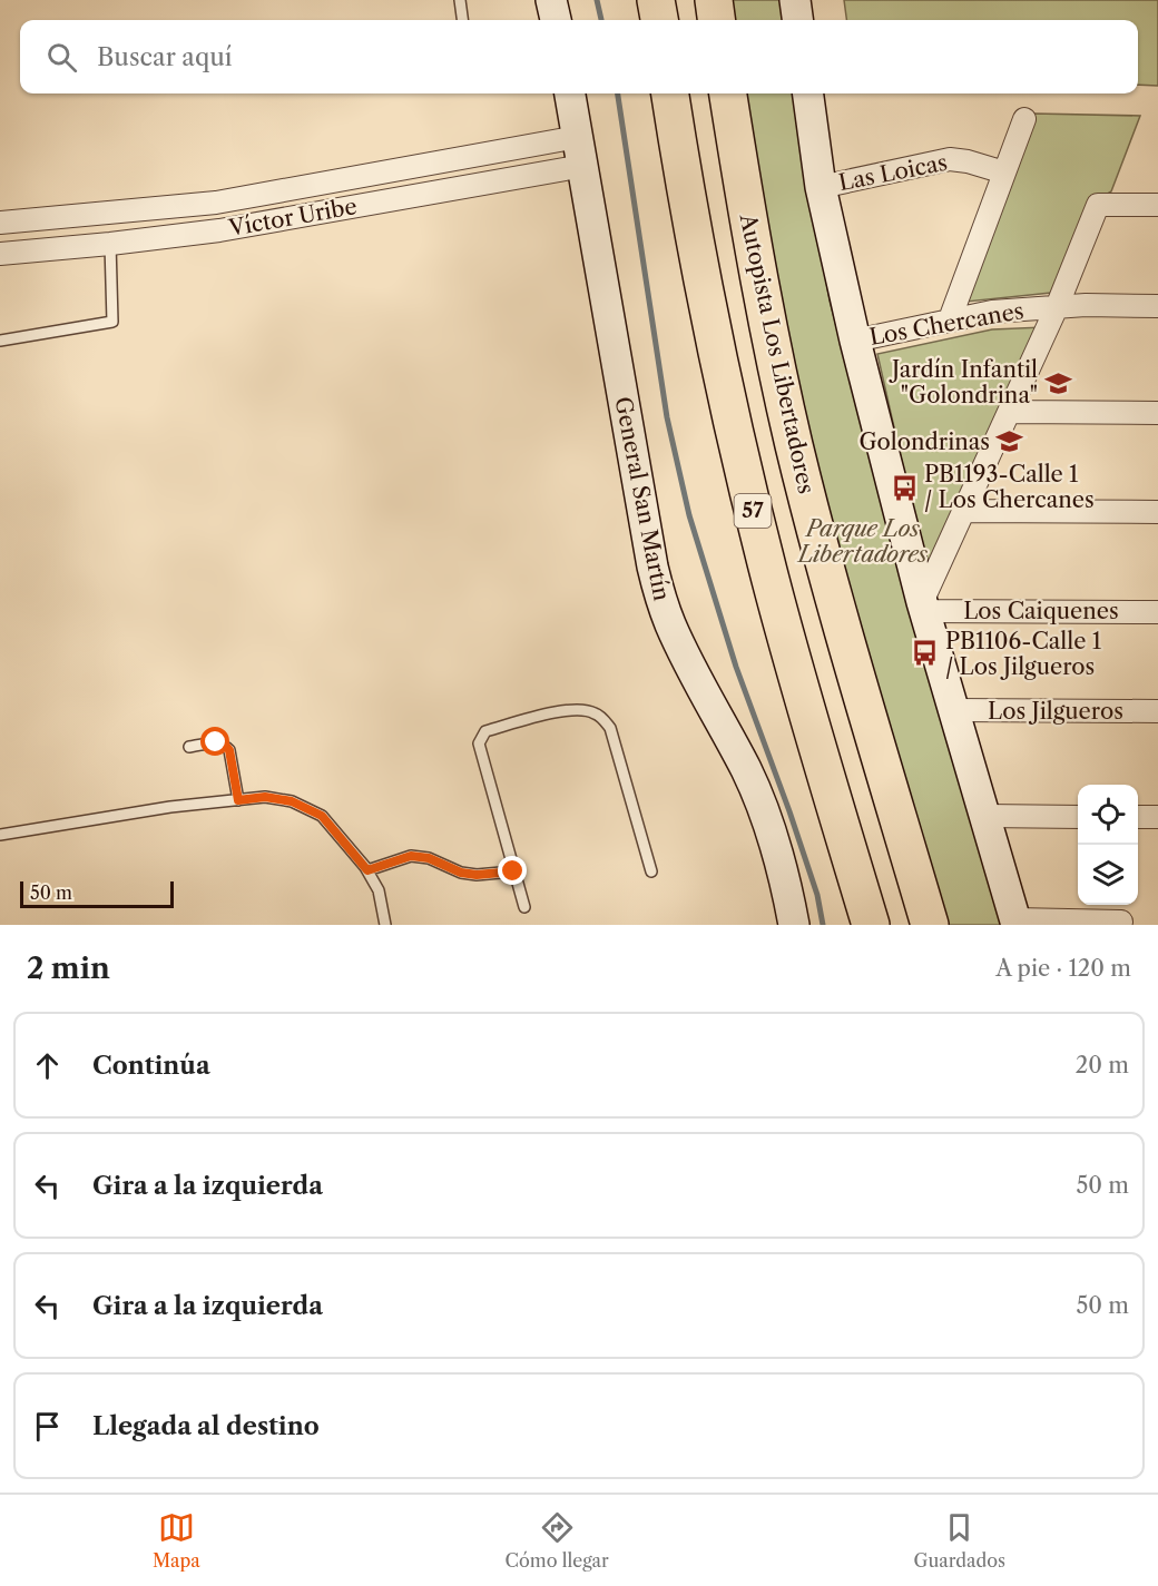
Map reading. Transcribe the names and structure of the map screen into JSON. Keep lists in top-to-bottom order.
{
  "streets": {
    "highway": ["Autopista Los Libertadores", "57"],
    "street": [
      "Las Loicas",
      "Víctor Uribe",
      "Los Chercanes",
      "General San Martín",
      "Los Caiquenes",
      "Los Jilgueros"
    ]
  },
  "crossings": [
    ["Víctor Uribe", "General San Martín"]
  ],
  "parks": ["Parque Los Libertadores"],
  "places": {
    "school or university": ["Jardín Infantil \"Golondrina\"", "Golondrinas"],
    "bus stop": ["PB1193-Calle 1 / Los Chercanes", "PB1106-Calle 1 / Los Jilgueros"]
  },
  "scale_bar": "50 m",
  "page": {
    "search": "Buscar aquí",
    "scale": "50 m",
    "heading": ["2 min", "A pie · 120 m"],
    "list": [
      ["Continúa", "20 m"],
      ["Gira a la izquierda", "50 m"],
      ["Gira a la izquierda", "50 m"],
      "Llegada al destino"
    ],
    "nav": ["Mapa", "Cómo llegar", "Guardados"]
  }
}
